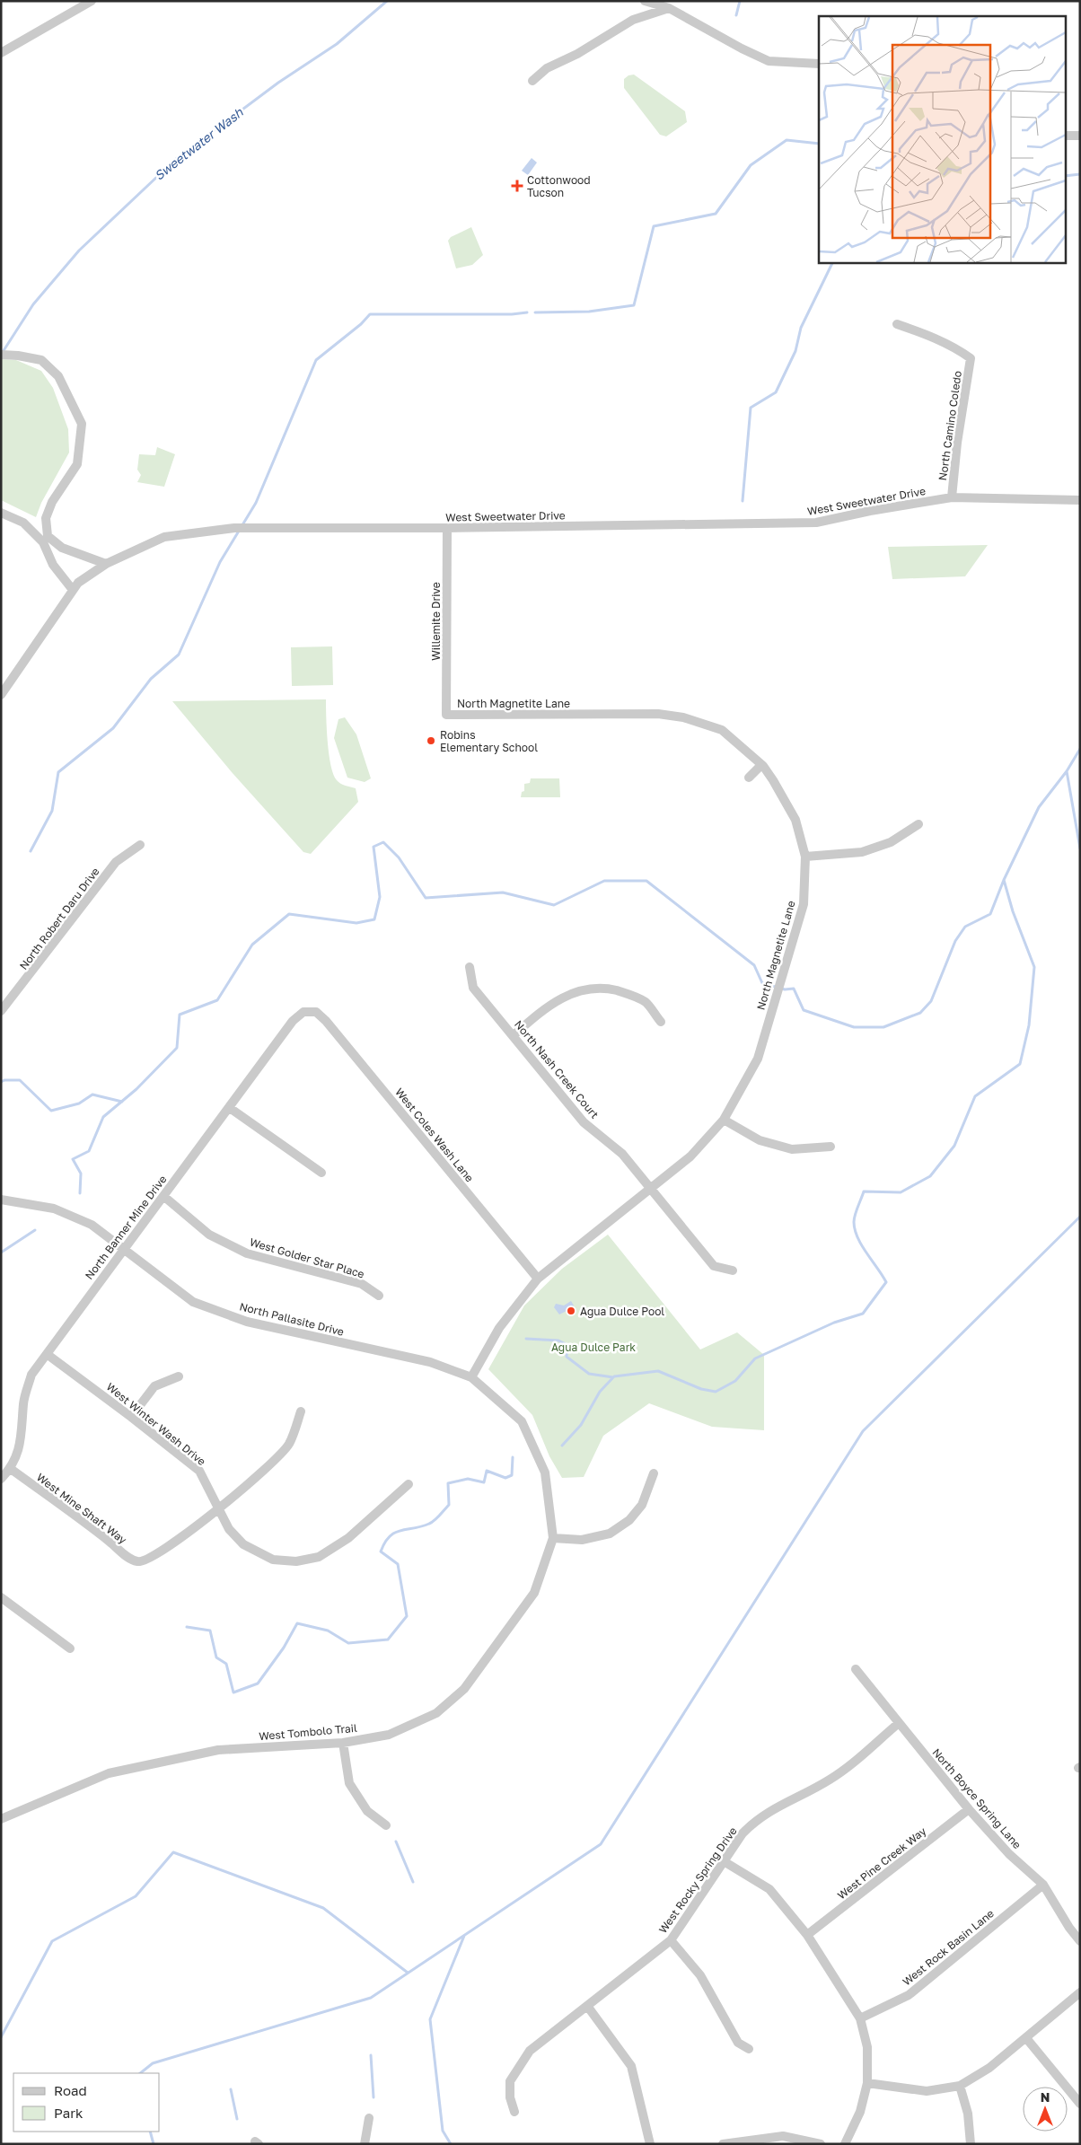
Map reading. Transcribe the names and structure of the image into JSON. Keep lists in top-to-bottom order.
{
  "streets": {
    "street": [
      "North Camino Coledo",
      "West Sweetwater Drive",
      "Willemite Drive",
      "North Magnetite Lane",
      "North Robert Daru Drive",
      "North Nash Creek Court",
      "West Coles Wash Lane",
      "North Banner Mine Drive",
      "West Golder Star Place",
      "North Pallasite Drive",
      "West Winter Wash Drive",
      "West Mine Shaft Way",
      "West Tombolo Trail",
      "North Boyce Spring Lane",
      "West Pine Creek Way",
      "West Rocky Spring Drive",
      "West Rock Basin Lane"
    ]
  },
  "crossings": [
    ["North Camino Coledo", "West Sweetwater Drive"],
    ["West Sweetwater Drive", "Willemite Drive"],
    ["Willemite Drive", "North Magnetite Lane"],
    ["North Magnetite Lane", "North Nash Creek Court"],
    ["North Magnetite Lane", "West Coles Wash Lane"],
    ["North Magnetite Lane", "North Pallasite Drive"],
    ["North Magnetite Lane", "West Tombolo Trail"],
    ["West Coles Wash Lane", "North Banner Mine Drive"],
    ["North Banner Mine Drive", "West Golder Star Place"],
    ["North Banner Mine Drive", "North Pallasite Drive"],
    ["North Banner Mine Drive", "West Winter Wash Drive"],
    ["North Banner Mine Drive", "West Mine Shaft Way"],
    ["North Pallasite Drive", "West Tombolo Trail"],
    ["West Winter Wash Drive", "West Mine Shaft Way"],
    ["North Boyce Spring Lane", "West Pine Creek Way"],
    ["North Boyce Spring Lane", "West Rocky Spring Drive"],
    ["North Boyce Spring Lane", "West Rock Basin Lane"]
  ],
  "water": ["Sweetwater Wash"],
  "parks": ["Agua Dulce Park"],
  "places": {
    "health": ["Cottonwood Tucson"],
    "other": ["Robins Elementary School", "Agua Dulce Pool"]
  },
  "legend": ["Road", "Park"],
  "north": "top"
}
